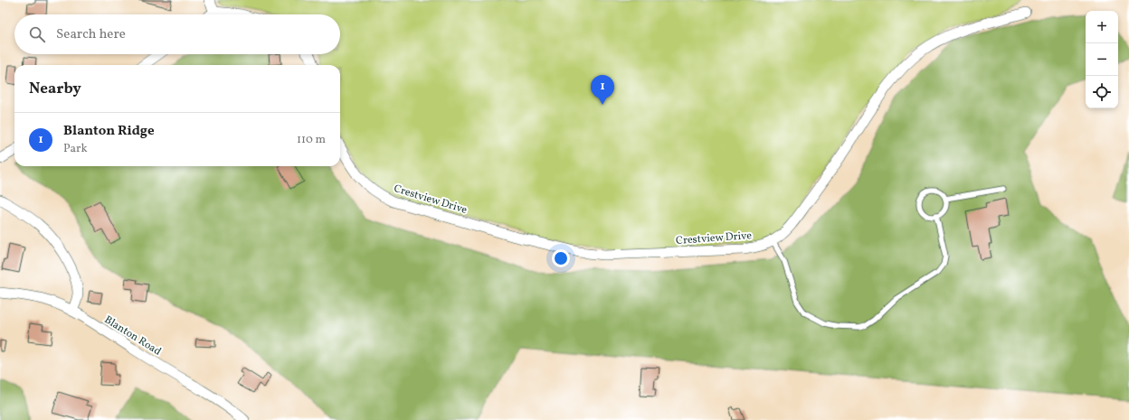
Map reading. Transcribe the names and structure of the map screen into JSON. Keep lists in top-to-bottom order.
{
  "streets": {
    "street": ["Crestview Drive", "Blanton Road"]
  },
  "page": {
    "map_buttons": ["+", "−"],
    "search": "Search here",
    "heading": "Nearby",
    "pins": "1",
    "list": [
      {
        "mark": "1",
        "name": "Blanton Ridge",
        "note": "Park",
        "value": "110 m"
      }
    ]
  }
}
